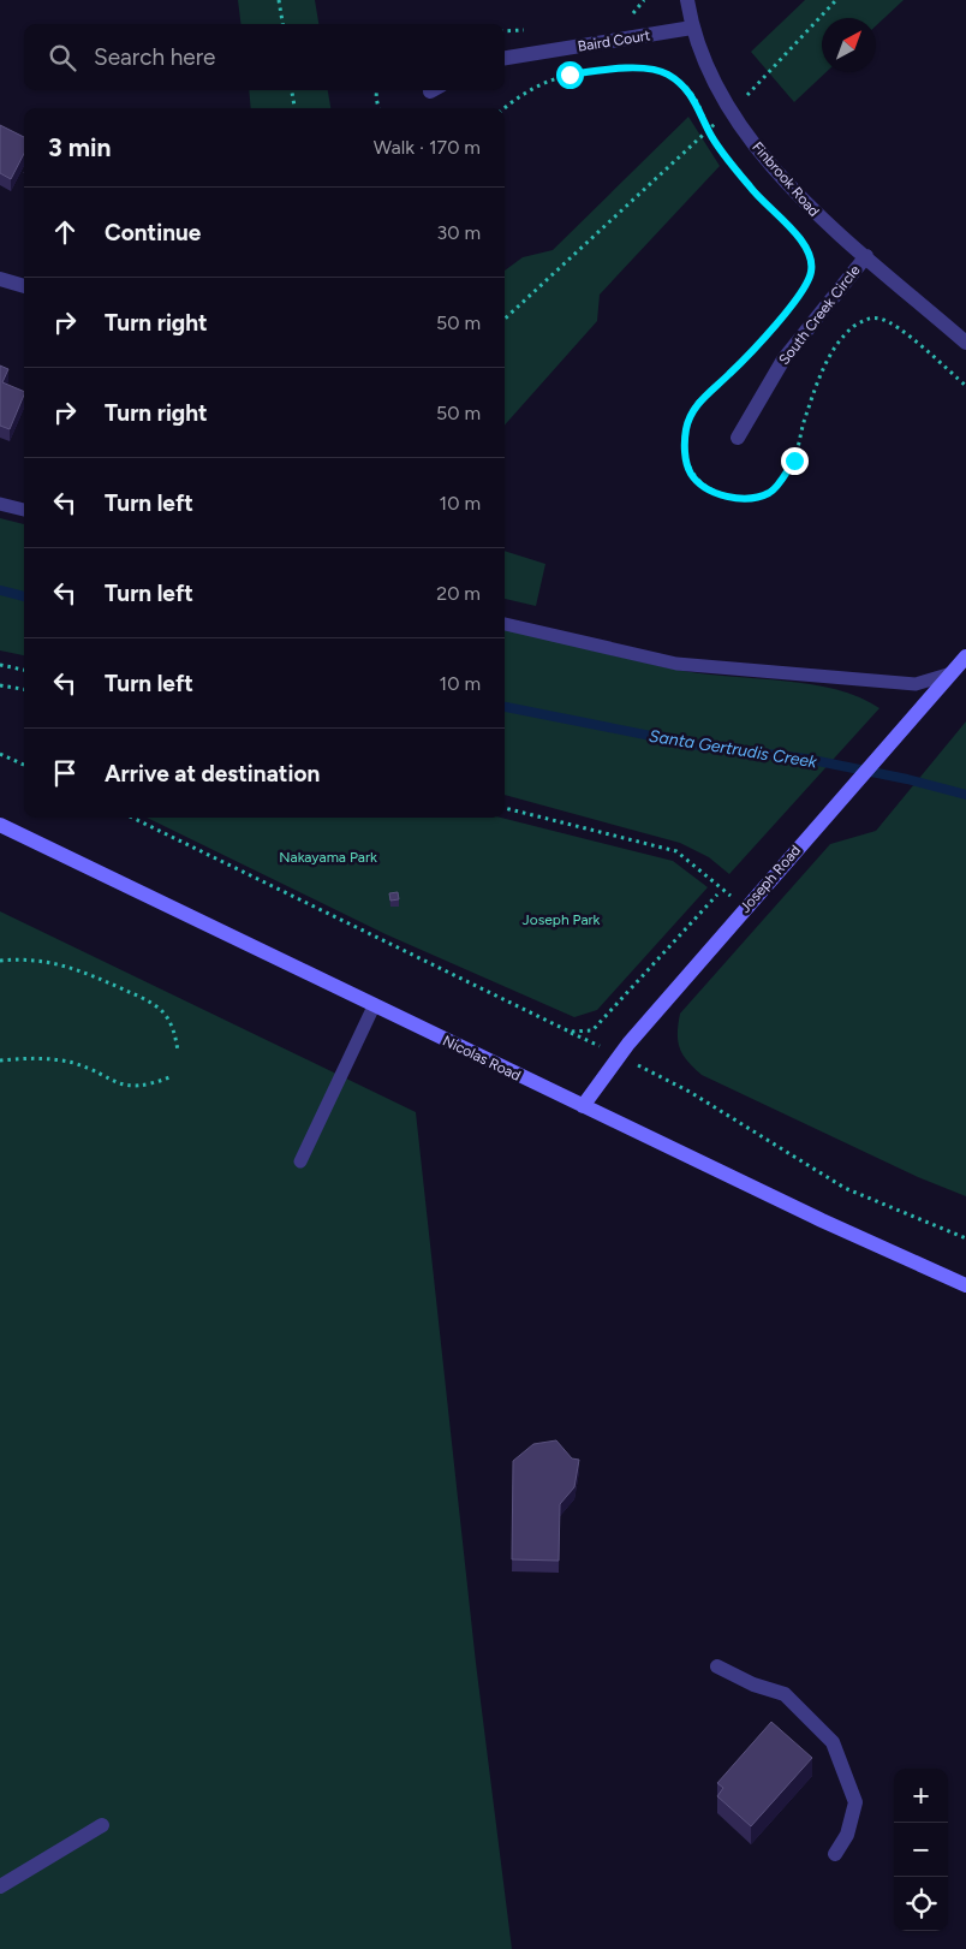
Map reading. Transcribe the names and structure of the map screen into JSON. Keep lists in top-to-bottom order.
{
  "streets": {
    "main road": ["Joseph Road", "Nicolas Road"],
    "street": ["Baird Court", "Finbrook Road", "South Creek Circle"]
  },
  "crossings": [
    ["Baird Court", "Finbrook Road"],
    ["Finbrook Road", "South Creek Circle"],
    ["Joseph Road", "Nicolas Road"]
  ],
  "water": ["Santa Gertrudis Creek"],
  "parks": ["Nakayama Park", "Joseph Park"],
  "north": "top right",
  "page": {
    "search": "Search here",
    "heading": ["3 min", "Walk · 170 m"],
    "list": [
      ["Continue", "30 m"],
      ["Turn right", "50 m"],
      ["Turn right", "50 m"],
      ["Turn left", "10 m"],
      ["Turn left", "20 m"],
      ["Turn left", "10 m"],
      "Arrive at destination"
    ],
    "map_buttons": ["+", "−"]
  }
}
